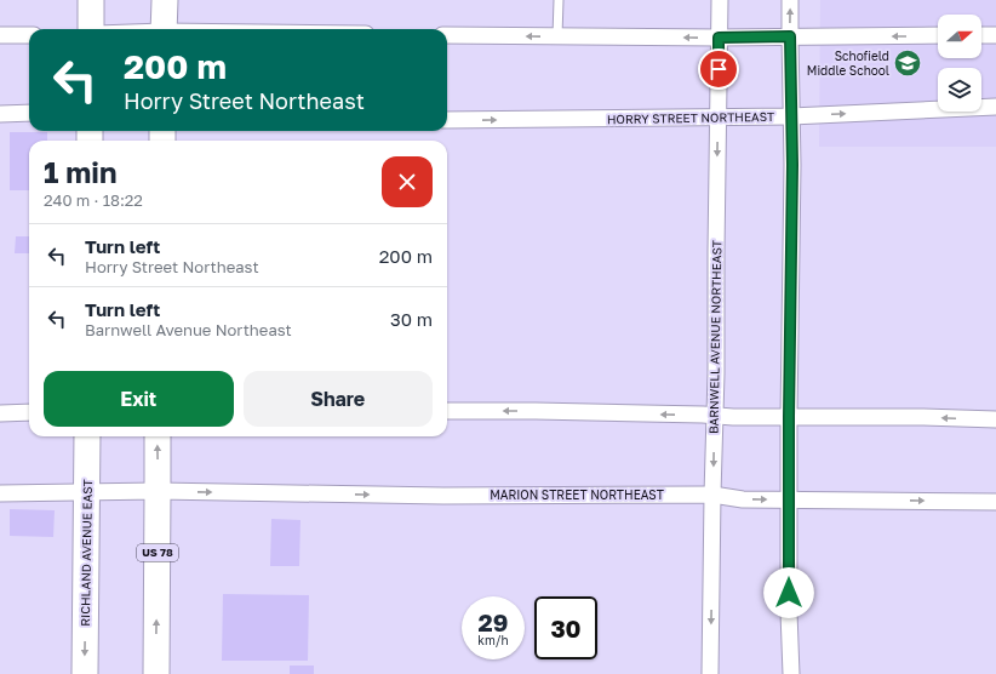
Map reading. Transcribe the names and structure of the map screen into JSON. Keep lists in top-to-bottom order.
{
  "streets": {
    "main road": ["RICHLAND AVENUE EAST", "US 78"],
    "street": ["HORRY STREET NORTHEAST", "BARNWELL AVENUE NORTHEAST", "MARION STREET NORTHEAST"]
  },
  "crossings": [
    ["HORRY STREET NORTHEAST", "BARNWELL AVENUE NORTHEAST"],
    ["BARNWELL AVENUE NORTHEAST", "MARION STREET NORTHEAST"],
    ["MARION STREET NORTHEAST", "RICHLAND AVENUE EAST"],
    ["MARION STREET NORTHEAST", "US 78"]
  ],
  "places": {
    "school or university": ["Schofield Middle School"]
  },
  "north": "right",
  "page": {
    "turn": ["200 m", "Horry Street Northeast"],
    "heading": ["1 min", "240 m · 18:22"],
    "list": [
      {
        "name": "Turn left",
        "note": "Horry Street Northeast",
        "value": "200 m"
      },
      {
        "name": "Turn left",
        "note": "Barnwell Avenue Northeast",
        "value": "30 m"
      }
    ],
    "buttons": ["Exit", "Share"],
    "speed": "29 km/h",
    "limit": "30"
  }
}
